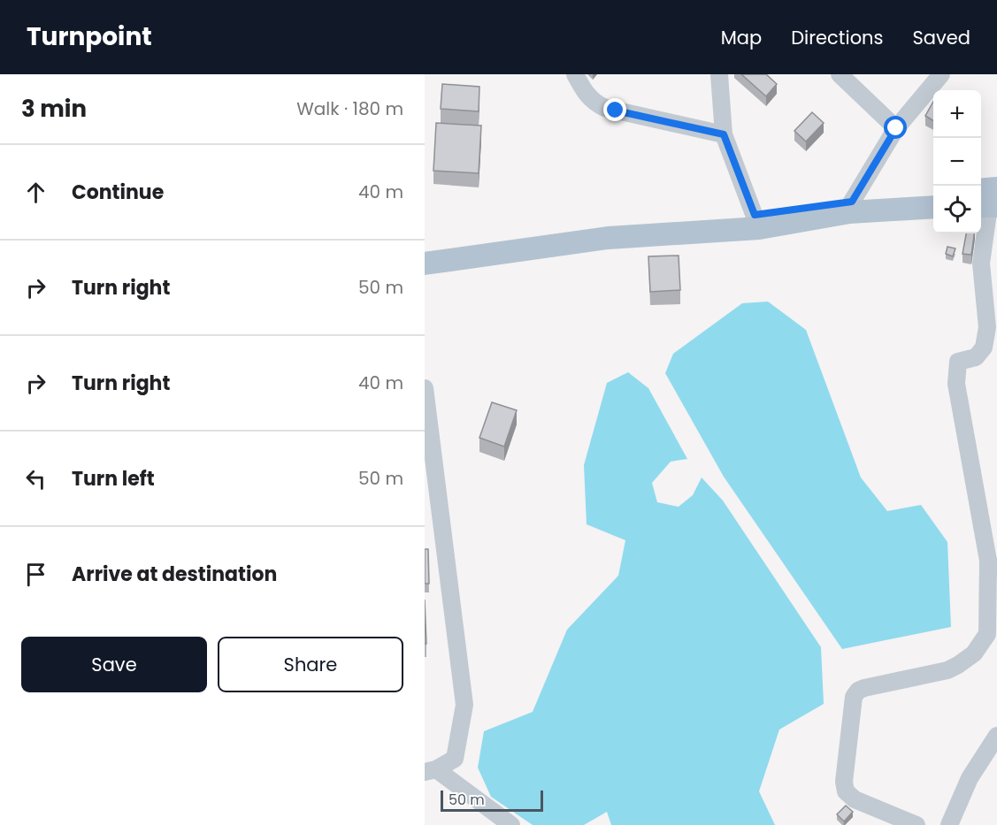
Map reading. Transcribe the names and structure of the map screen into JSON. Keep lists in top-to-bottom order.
{
  "scale_bar": "50 m",
  "page": {
    "header": "Turnpoint",
    "nav": ["Map", "Directions", "Saved"],
    "heading": ["3 min", "Walk · 180 m"],
    "map_buttons": ["+", "−"],
    "list": [
      ["Continue", "40 m"],
      ["Turn right", "50 m"],
      ["Turn right", "40 m"],
      ["Turn left", "50 m"],
      "Arrive at destination"
    ],
    "buttons": ["Save", "Share"],
    "scale": "50 m"
  }
}
